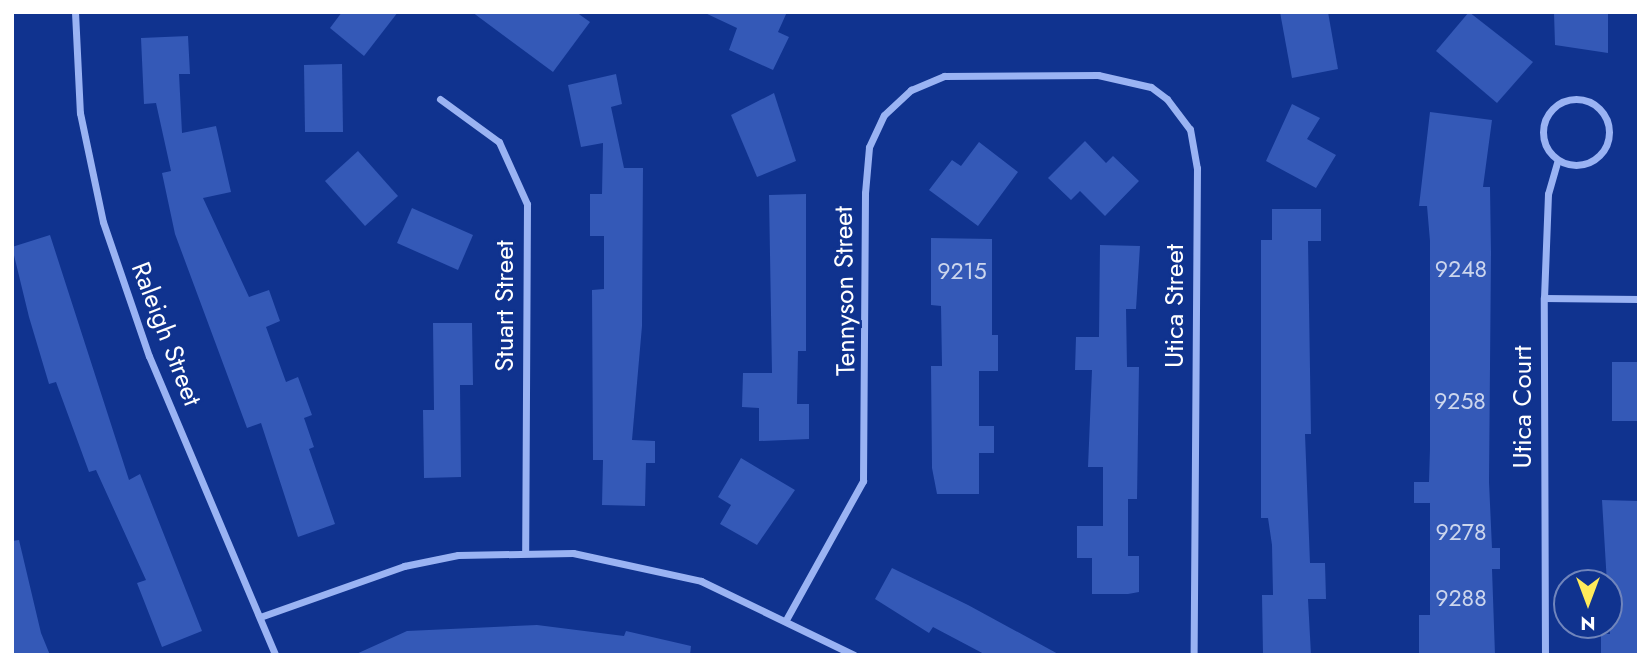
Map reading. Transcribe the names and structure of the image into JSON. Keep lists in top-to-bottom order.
{
  "streets": {
    "street": [
      "Tennyson Street",
      "Stuart Street",
      "Utica Street",
      "Raleigh Street",
      "Utica Court"
    ]
  },
  "crossings": [
    ["Tennyson Street", "Utica Street"]
  ],
  "house_numbers": [
    "9248",
    "9215",
    "9258",
    "9278",
    "9288"
  ],
  "north": "bottom"
}
